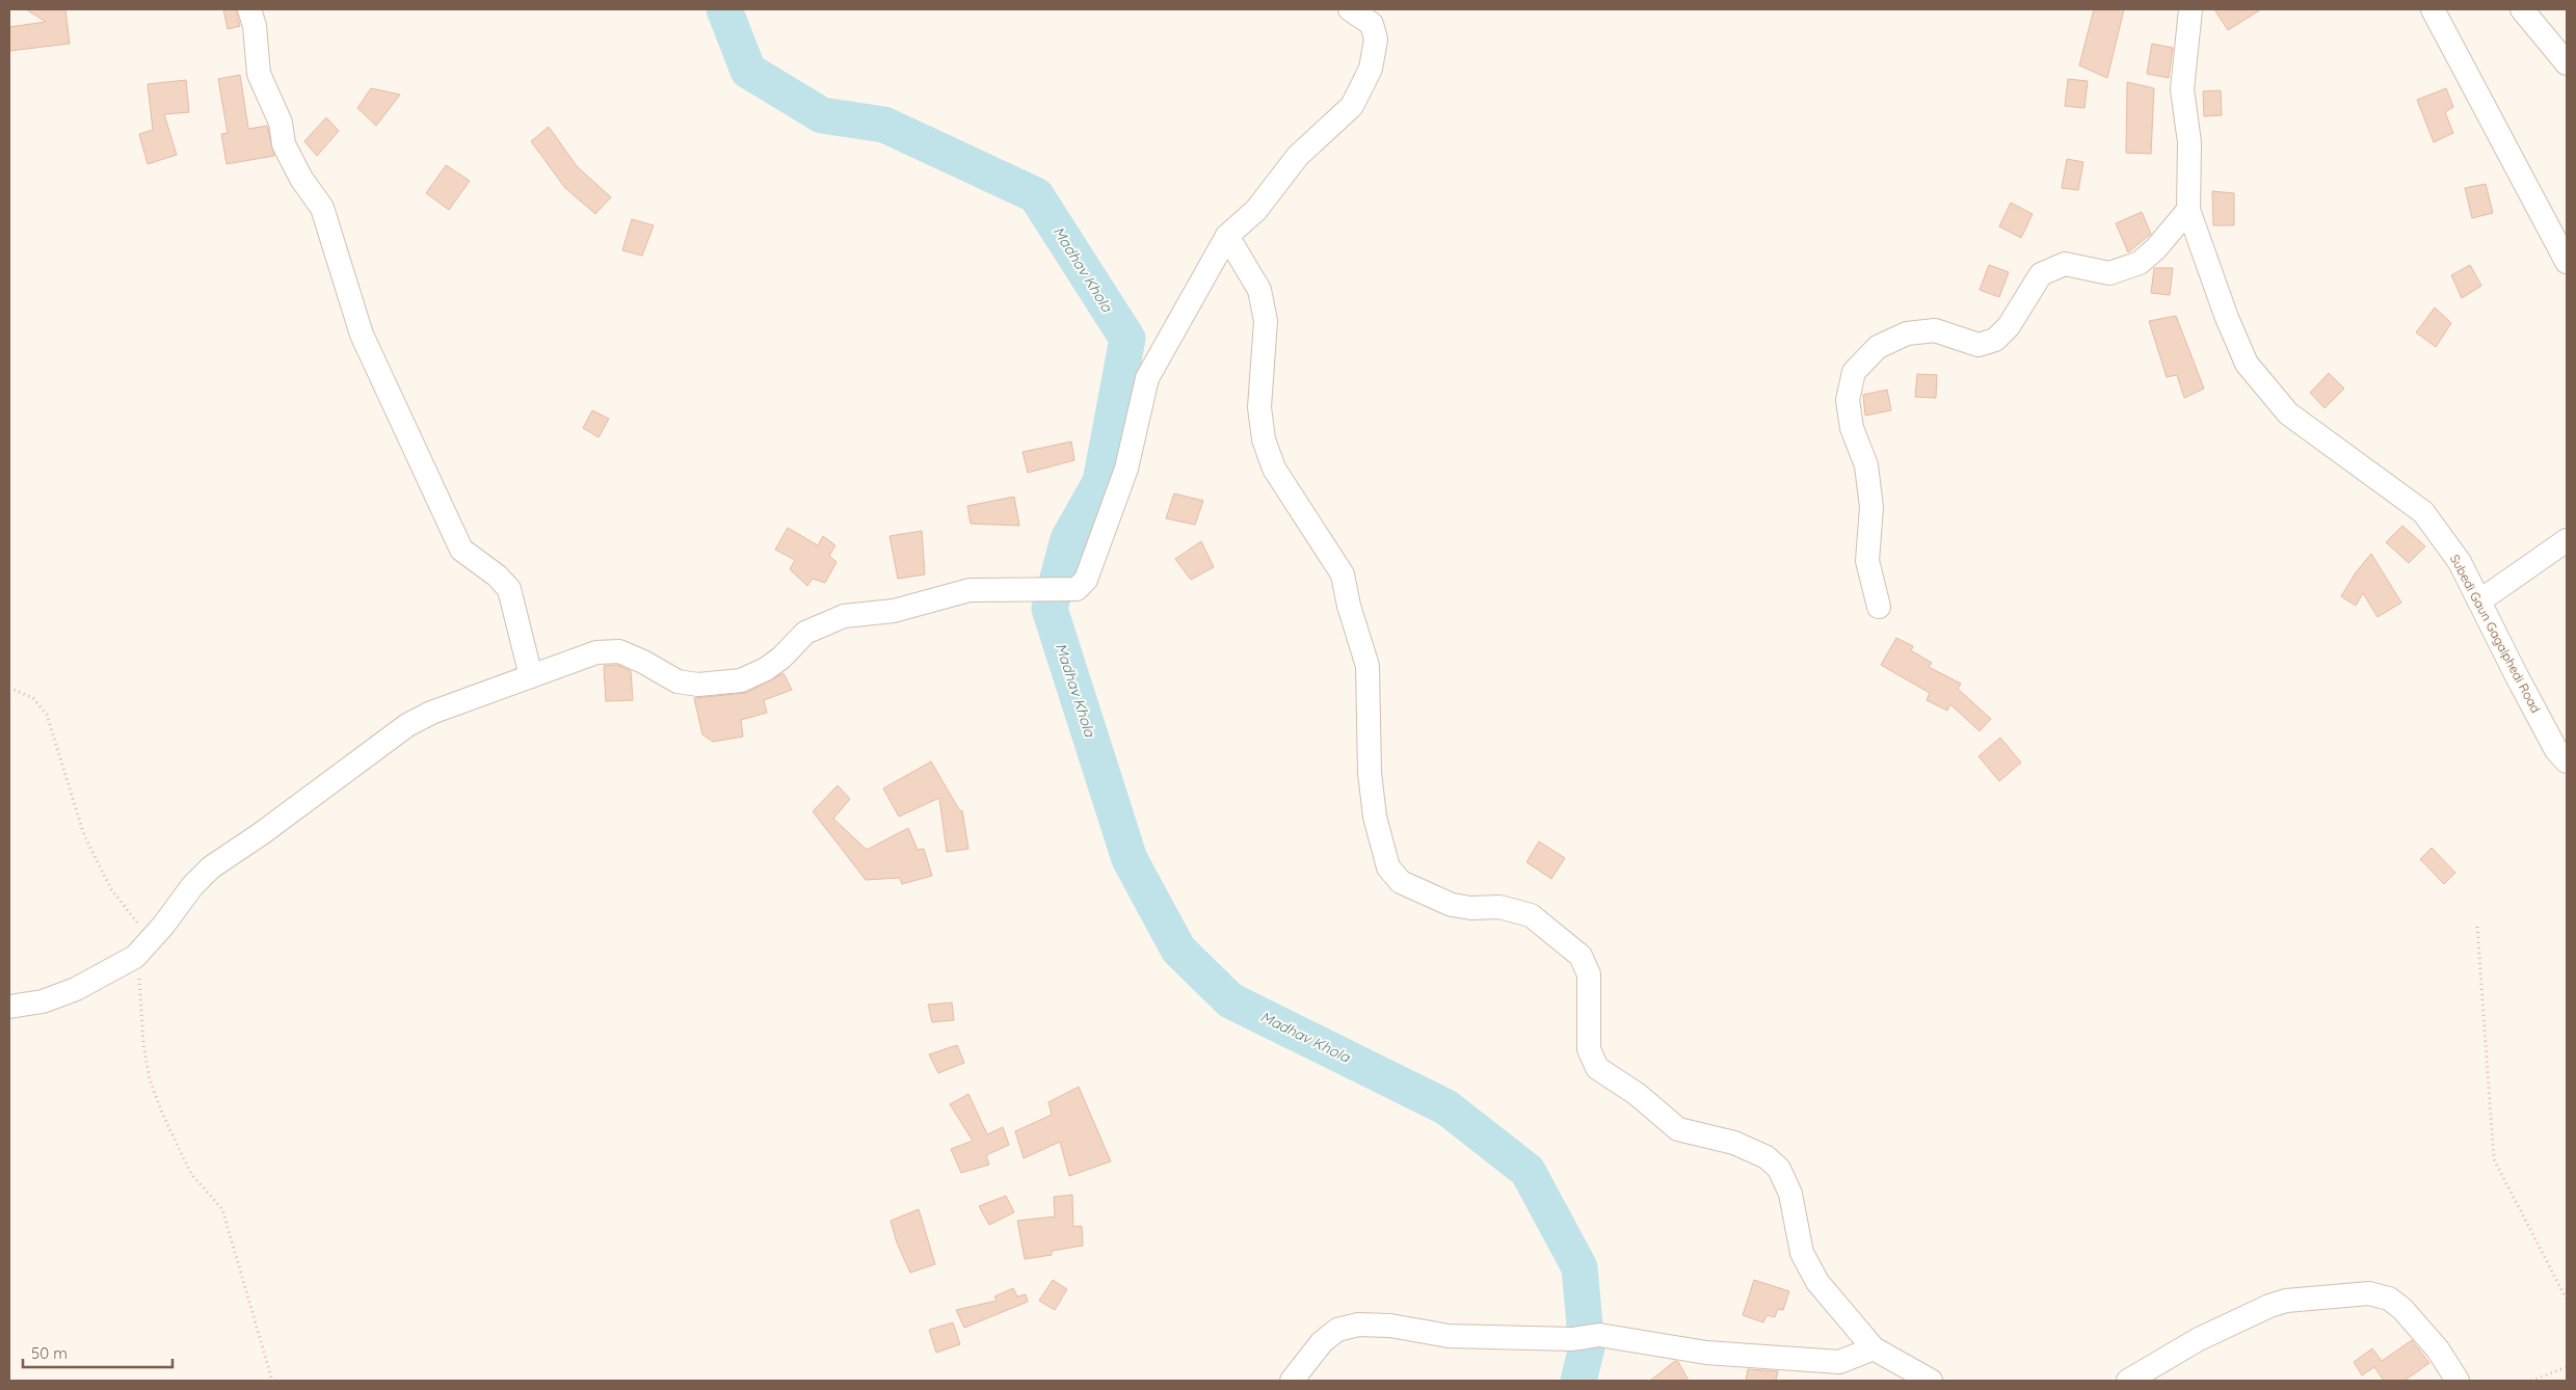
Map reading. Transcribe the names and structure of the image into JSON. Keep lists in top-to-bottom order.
{
  "streets": {
    "street": ["Subedi Gaun Gagalphedi Road"]
  },
  "water": ["Madhav Khola"],
  "scale_bar": "50 m"
}
